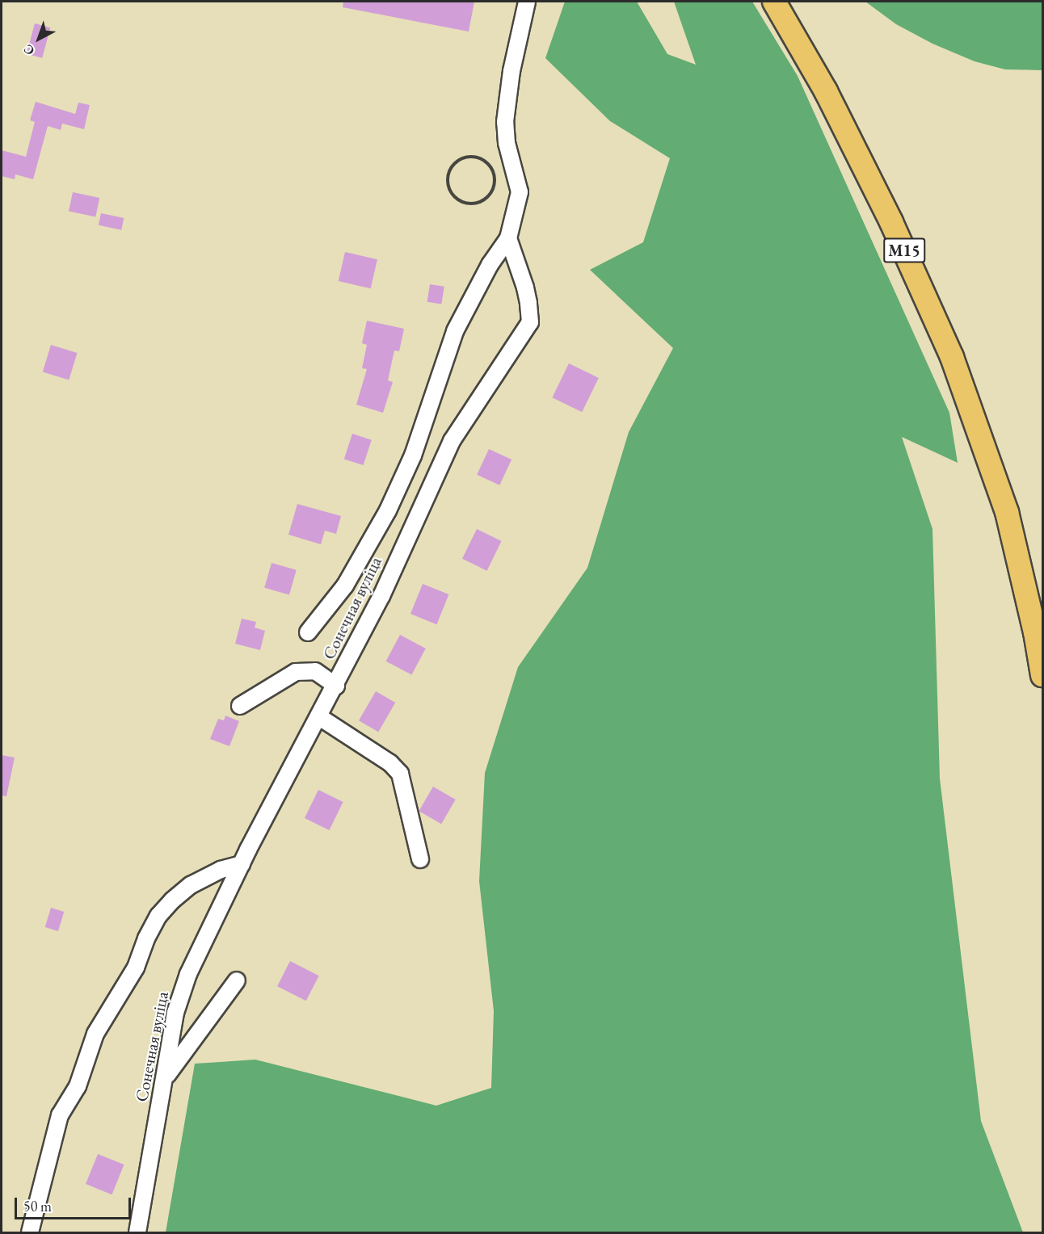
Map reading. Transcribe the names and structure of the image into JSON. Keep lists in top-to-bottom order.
{
  "streets": {
    "highway": ["М15"],
    "street": ["Сонечная вуліца"]
  },
  "scale_bar": "50 m",
  "north": "bottom left"
}
